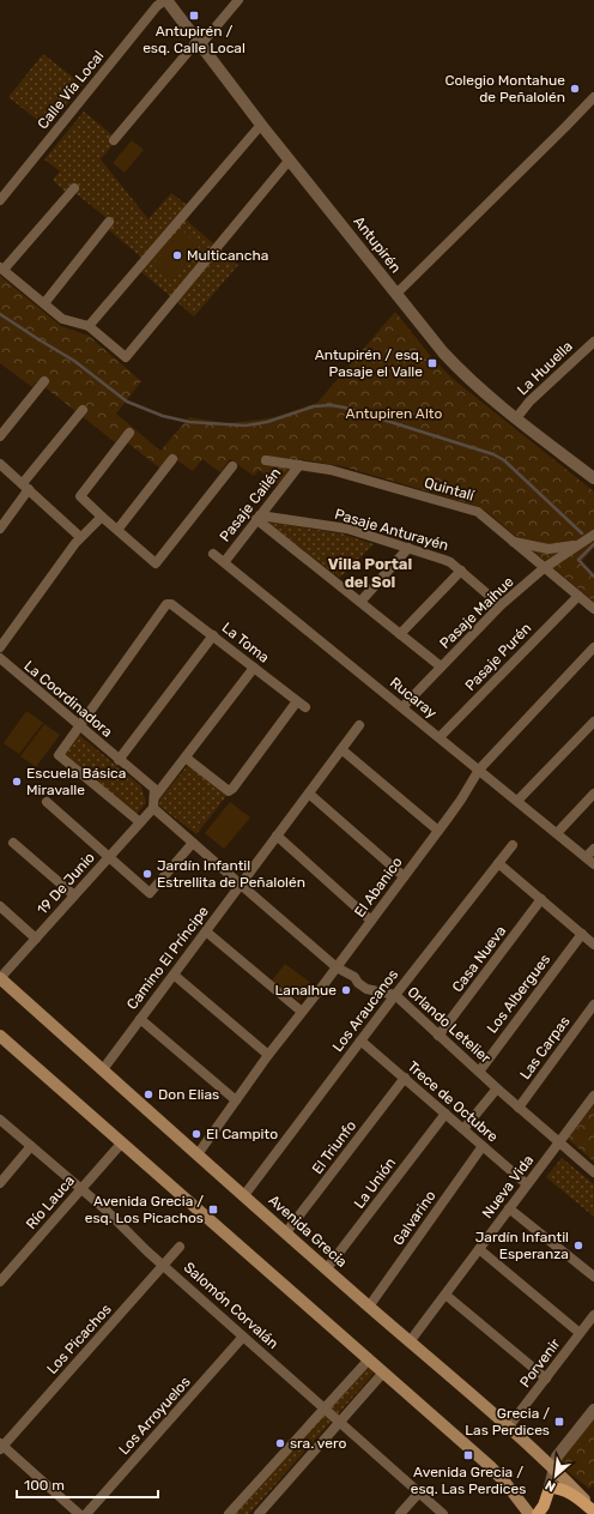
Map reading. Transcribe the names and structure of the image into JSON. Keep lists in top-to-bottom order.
{
  "streets": {
    "main road": ["Avenida Grecia"],
    "street": [
      "Calle Vía Local",
      "Antupirén",
      "La Huuella",
      "Quintalí",
      "Pasaje Cailén",
      "Pasaje Anturayén",
      "Pasaje Maihue",
      "La Toma",
      "Pasaje Purén",
      "Rucaray",
      "La Coordinadora",
      "19 De Junio",
      "El Abanico",
      "Camino El Príncipe",
      "Casa Nueva",
      "Los Albergues",
      "Los Araucanos",
      "Orlando Letelier",
      "Las Carpas",
      "Trece de Octubre",
      "El Triunfo",
      "La Unión",
      "Nueva Vida",
      "Río Lauca",
      "Galvarino",
      "Salomón Corvalán",
      "Los Picachos",
      "Porvenir",
      "Los Arroyuelos"
    ]
  },
  "crossings": [
    ["Calle Vía Local", "Antupirén"],
    ["Antupirén", "La Huuella"],
    ["Quintalí", "Pasaje Cailén"],
    ["Quintalí", "Pasaje Maihue"],
    ["Quintalí", "Pasaje Purén"],
    ["Pasaje Cailén", "Pasaje Anturayén"],
    ["Pasaje Cailén", "Rucaray"],
    ["Pasaje Anturayén", "Pasaje Maihue"],
    ["Pasaje Maihue", "Rucaray"],
    ["La Toma", "La Coordinadora"],
    ["La Toma", "19 De Junio"],
    ["Pasaje Purén", "Rucaray"],
    ["Rucaray", "El Abanico"],
    ["La Coordinadora", "Orlando Letelier"],
    ["19 De Junio", "Orlando Letelier"],
    ["19 De Junio", "Avenida Grecia"],
    ["El Abanico", "Orlando Letelier"],
    ["El Abanico", "Avenida Grecia"],
    ["Camino El Príncipe", "Orlando Letelier"],
    ["Camino El Príncipe", "Avenida Grecia"],
    ["Casa Nueva", "Orlando Letelier"],
    ["Los Albergues", "Orlando Letelier"],
    ["Los Araucanos", "Orlando Letelier"],
    ["Los Araucanos", "Trece de Octubre"],
    ["Los Araucanos", "Avenida Grecia"],
    ["Orlando Letelier", "Las Carpas"],
    ["Orlando Letelier", "Nueva Vida"],
    ["Trece de Octubre", "El Triunfo"],
    ["Trece de Octubre", "La Unión"],
    ["Trece de Octubre", "Nueva Vida"],
    ["Trece de Octubre", "Galvarino"],
    ["El Triunfo", "Avenida Grecia"],
    ["La Unión", "Avenida Grecia"],
    ["Nueva Vida", "Avenida Grecia"],
    ["Río Lauca", "Salomón Corvalán"],
    ["Galvarino", "Avenida Grecia"],
    ["Avenida Grecia", "Porvenir"],
    ["Salomón Corvalán", "Los Picachos"],
    ["Salomón Corvalán", "Los Arroyuelos"]
  ],
  "districts": ["Villa Portal del Sol"],
  "parks": ["Antupiren Alto"],
  "places": {
    "transit": [
      "Antupirén / esq. Calle Local",
      "Antupirén / esq. Pasaje el Valle",
      "Avenida Grecia / esq. Los Picachos",
      "Grecia / Las Perdices",
      "Avenida Grecia / esq. Las Perdices"
    ],
    "other": [
      "Colegio Montahue de Peñalolén",
      "Multicancha",
      "Escuela Básica Miravalle",
      "Jardín Infantil Estrellita de Peñalolén",
      "Lanalhue",
      "Don Elias",
      "El Campito",
      "Jardín Infantil Esperanza",
      "sra. vero"
    ]
  },
  "scale_bar": "100 m",
  "north": "bottom left"
}
